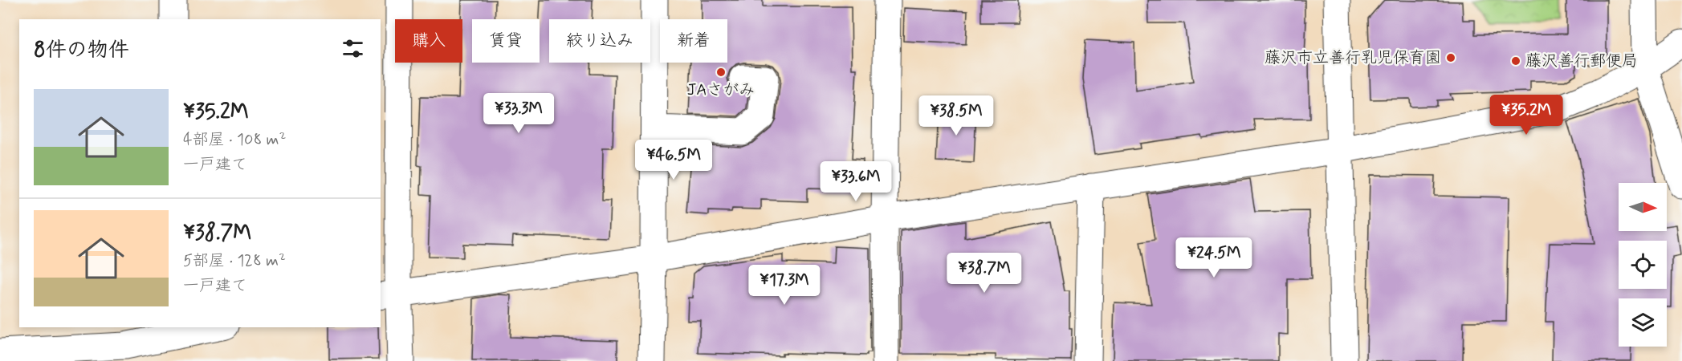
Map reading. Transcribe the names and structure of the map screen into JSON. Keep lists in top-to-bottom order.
{
  "places": ["藤沢市立善行乳児保育園", "藤沢善行郵便局", "JAさがみ"],
  "north": "right",
  "page": {
    "chip": [
      "購入",
      "賃貸",
      "絞り込み",
      "新着"
    ],
    "heading": "8件の物件",
    "list": [
      {
        "name": "¥35.2M",
        "note": "4部屋 · 108 m² · 一戸建て"
      },
      {
        "name": "¥38.7M",
        "note": "5部屋 · 128 m² · 一戸建て"
      }
    ],
    "price": [
      "¥33.3M",
      "¥35.2M",
      "¥38.5M",
      "¥46.5M",
      "¥33.6M",
      "¥24.5M",
      "¥38.7M",
      "¥17.3M"
    ]
  }
}
